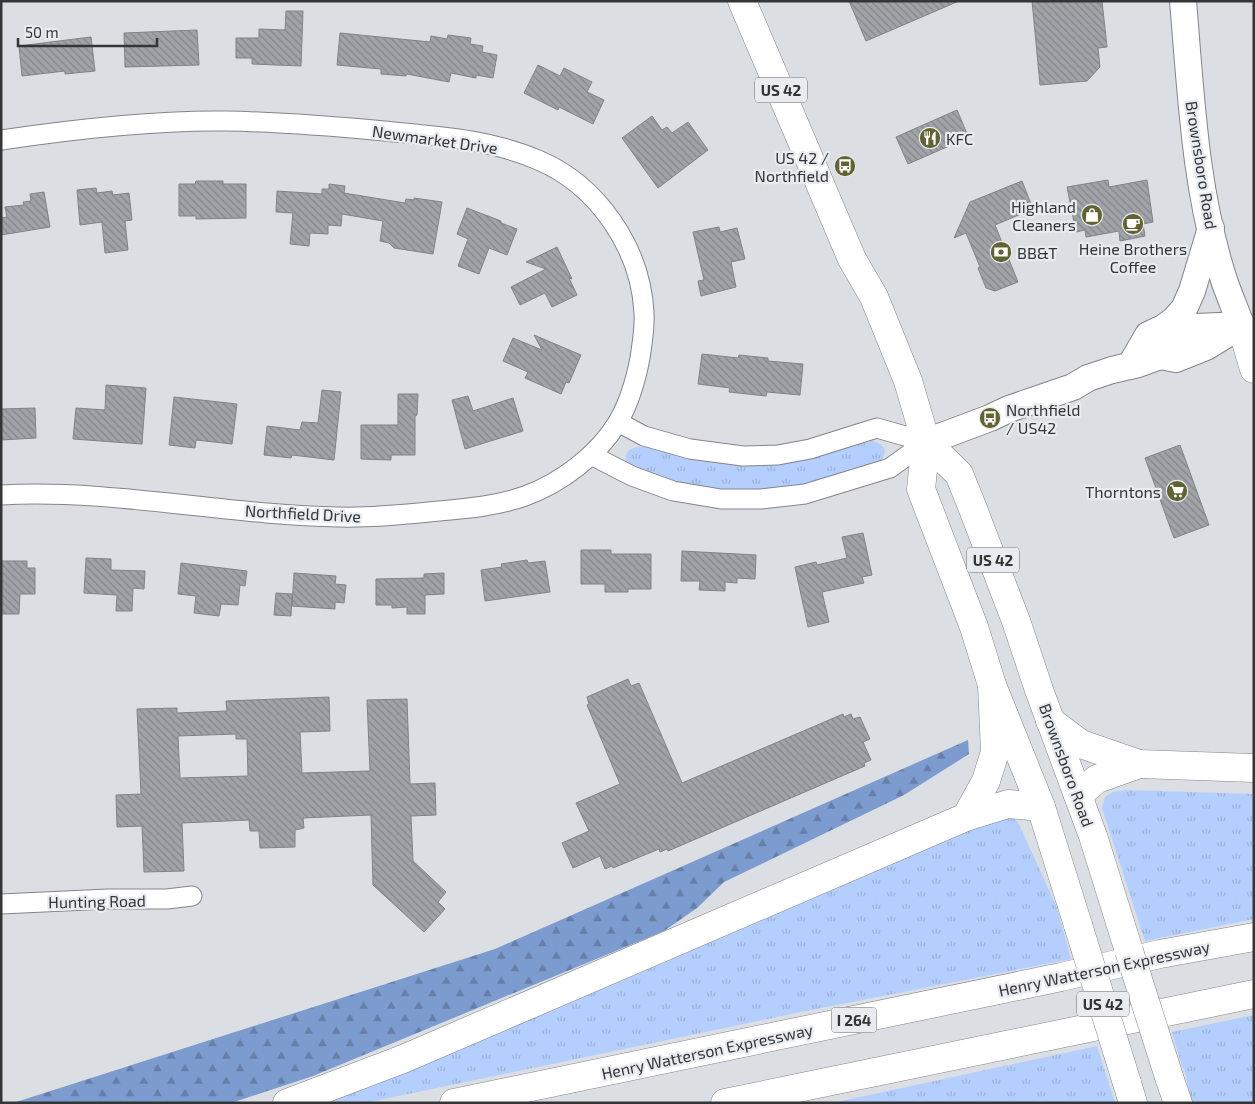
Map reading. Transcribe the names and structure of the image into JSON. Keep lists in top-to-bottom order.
{
  "streets": {
    "main road": [
      "US 42",
      "Brownsboro Road",
      "Henry Watterson Expressway",
      "I 264"
    ],
    "street": ["Newmarket Drive", "Northfield Drive", "Hunting Road"]
  },
  "crossings": [
    ["US 42", "Brownsboro Road"],
    ["Newmarket Drive", "Northfield Drive"]
  ],
  "places": {
    "restaurant": ["KFC"],
    "bus stop": ["US 42 / Northfield", "Northfield / US42"],
    "shop": ["Highland Cleaners"],
    "cafe": ["Heine Brothers Coffee"],
    "bank": ["BB&T"],
    "supermarket": ["Thorntons"]
  },
  "scale_bar": "50 m"
}
